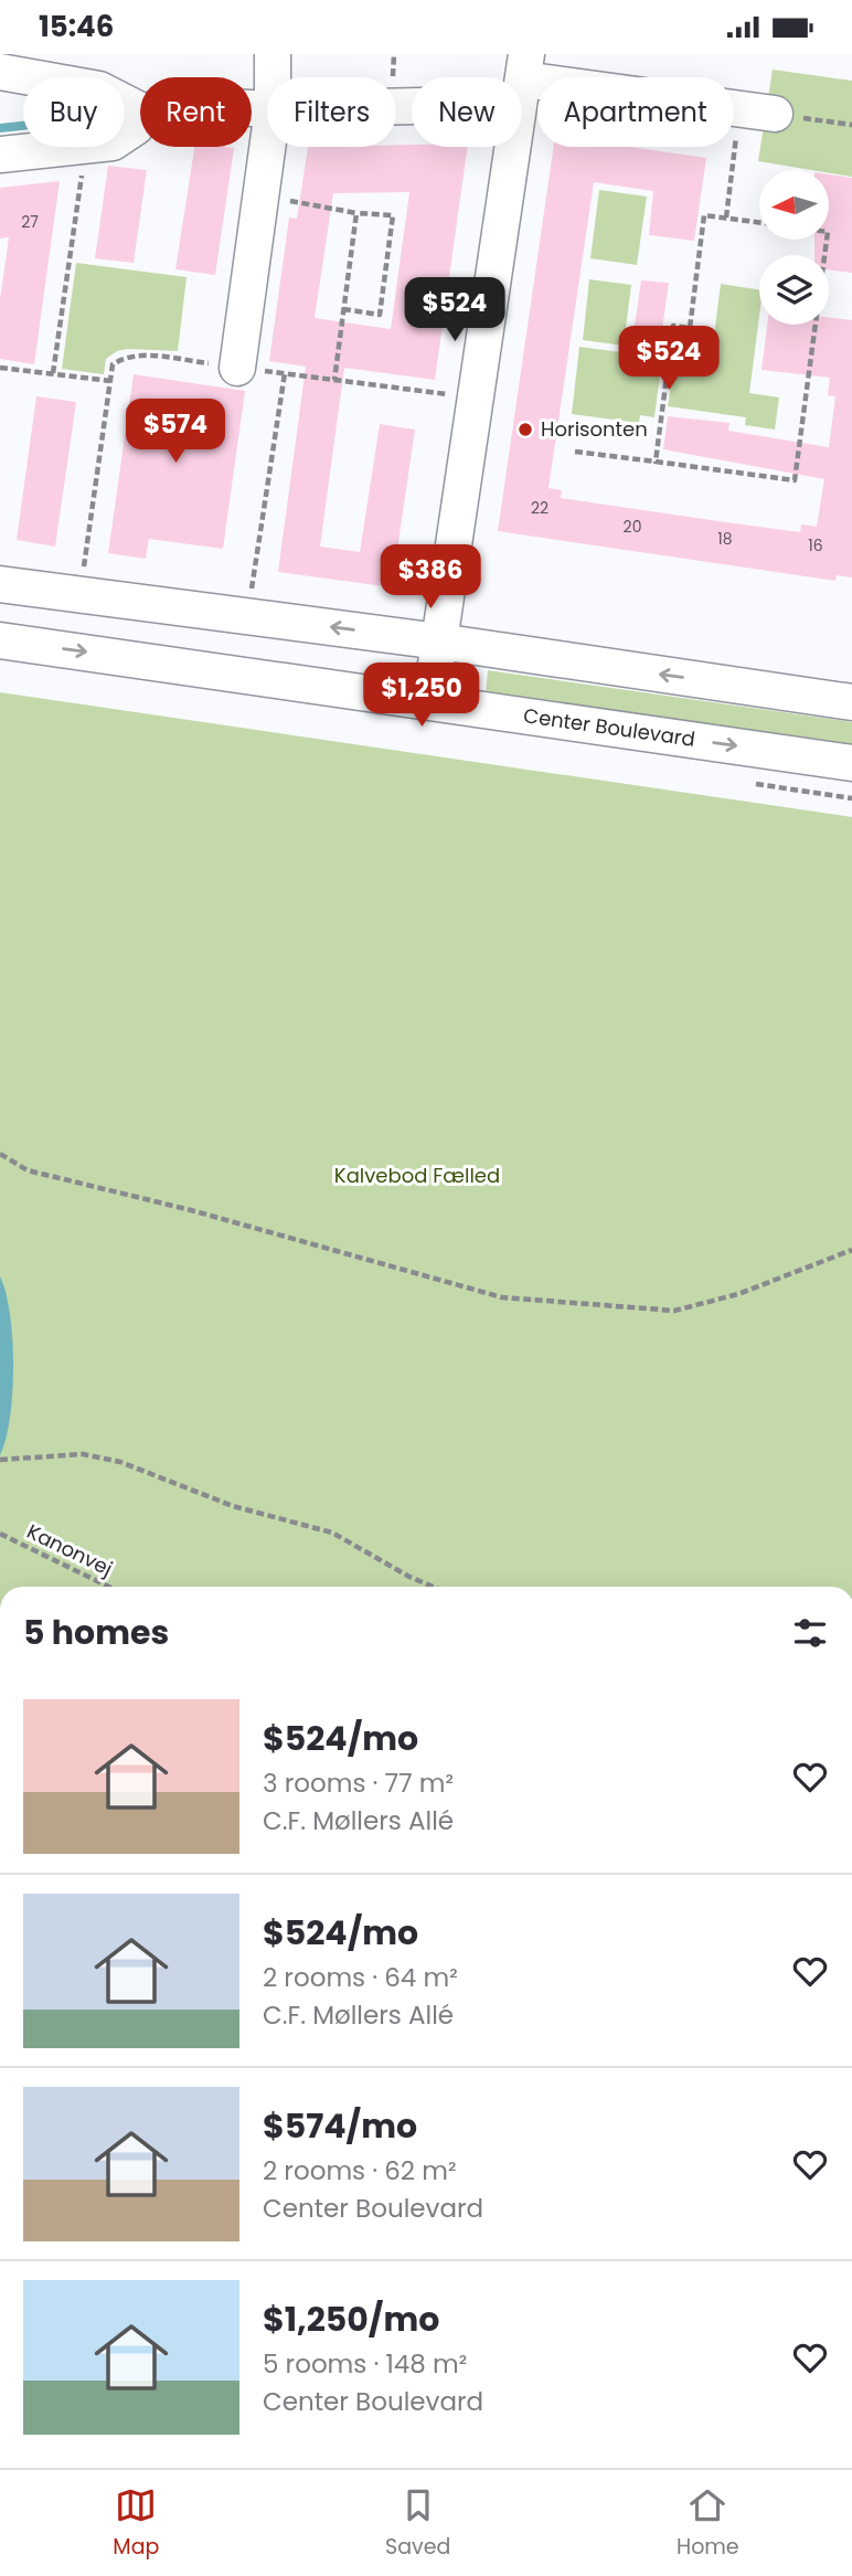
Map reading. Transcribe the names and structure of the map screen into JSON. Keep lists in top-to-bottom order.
{
  "streets": {
    "street": ["Center Boulevard"],
    "path": ["Kanonvej"]
  },
  "parks": ["Kalvebod Fælled"],
  "places": ["Horisonten"],
  "house_numbers": [
    "27",
    "22",
    "20",
    "18",
    "16"
  ],
  "north": "left",
  "page": {
    "status": "15:46",
    "chip": [
      "Buy",
      "Rent",
      "Filters",
      "New",
      "Apartment"
    ],
    "price": [
      "$524",
      "$524",
      "$574",
      "$386",
      "$1,250"
    ],
    "heading": "5 homes",
    "list": [
      {
        "name": "$524/mo",
        "note": "3 rooms · 77 m² · C.F. Møllers Allé"
      },
      {
        "name": "$524/mo",
        "note": "2 rooms · 64 m² · C.F. Møllers Allé"
      },
      {
        "name": "$574/mo",
        "note": "2 rooms · 62 m² · Center Boulevard"
      },
      {
        "name": "$1,250/mo",
        "note": "5 rooms · 148 m² · Center Boulevard"
      }
    ],
    "tabs": ["Map", "Saved", "Home"]
  }
}
